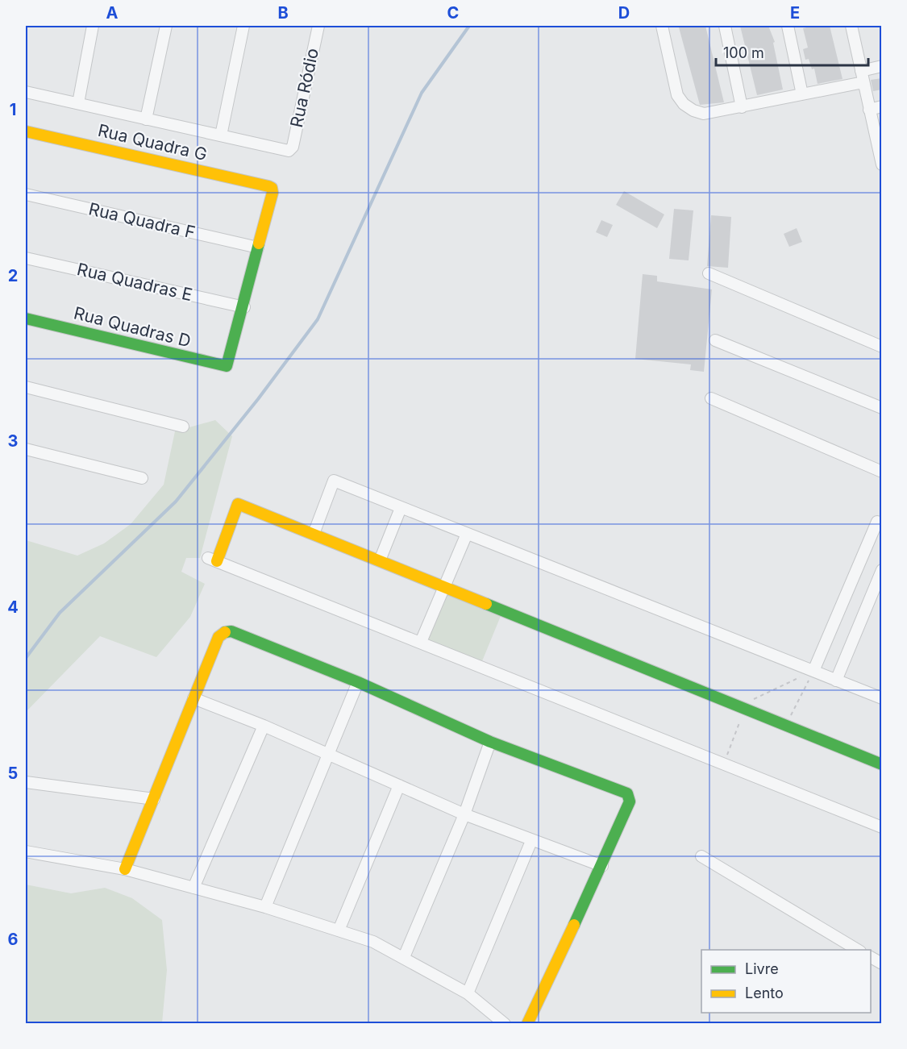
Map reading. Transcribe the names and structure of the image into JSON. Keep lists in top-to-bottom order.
{
  "streets": {
    "street": [
      "Rua Ródio",
      "Rua Quadra G",
      "Rua Quadra F",
      "Rua Quadras E",
      "Rua Quadras D"
    ]
  },
  "crossings": [
    ["Rua Quadra G", "Rua Quadra F"],
    ["Rua Quadras E", "Rua Quadras D"]
  ],
  "legend": ["Livre", "Lento"],
  "scale_bar": "100 m",
  "grid": {
    "columns": [
      "A",
      "B",
      "C",
      "D",
      "E"
    ],
    "rows": [
      "1",
      "2",
      "3",
      "4",
      "5",
      "6"
    ]
  }
}
